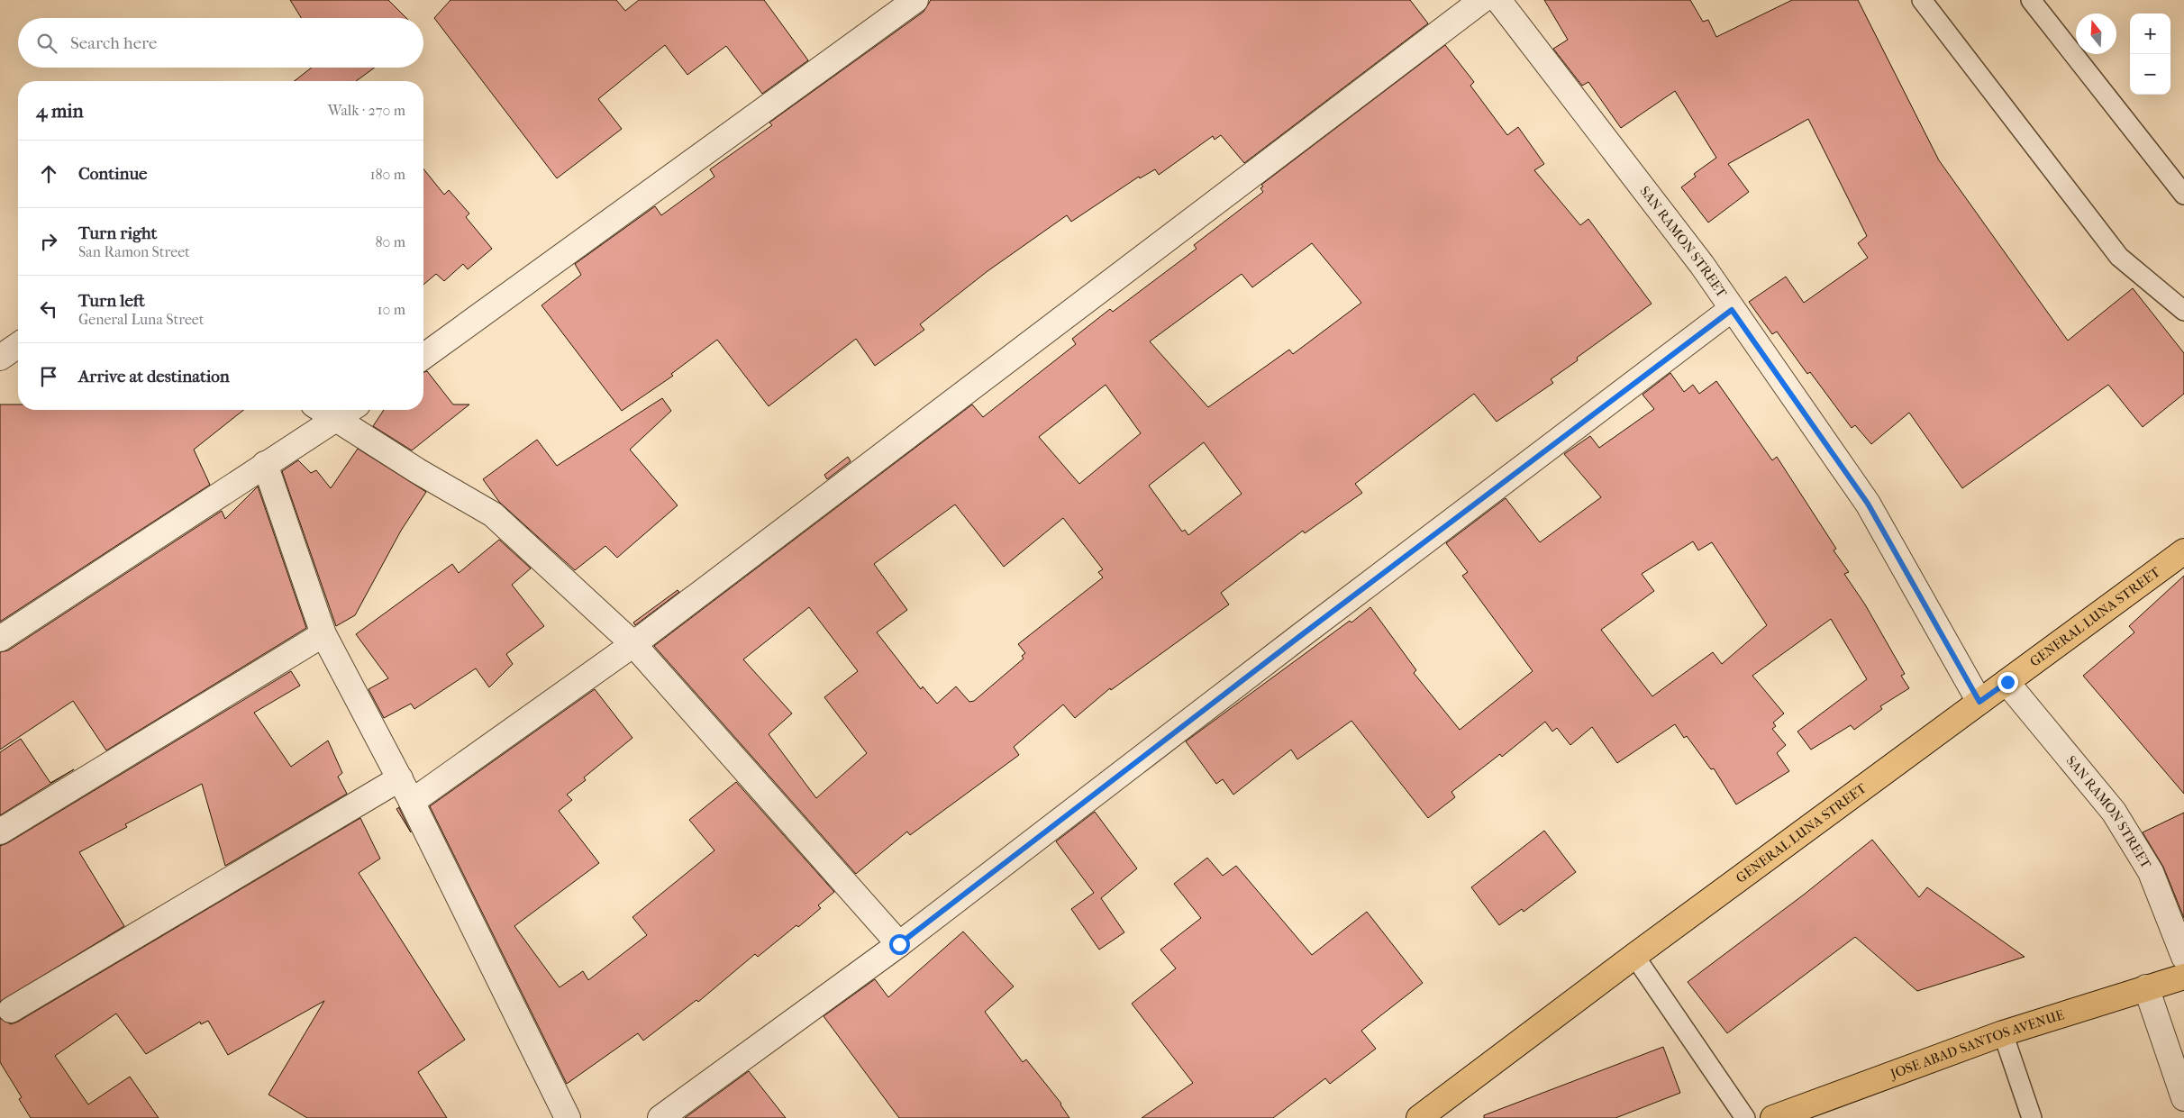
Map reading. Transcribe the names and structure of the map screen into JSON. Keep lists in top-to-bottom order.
{
  "streets": {
    "main road": ["GENERAL LUNA STREET", "JOSE ABAD SANTOS AVENUE"],
    "street": ["SAN RAMON STREET"]
  },
  "crossings": [
    ["SAN RAMON STREET", "GENERAL LUNA STREET"]
  ],
  "north": "top",
  "page": {
    "map_buttons": ["+", "−"],
    "search": "Search here",
    "heading": ["4 min", "Walk · 270 m"],
    "list": [
      ["Continue", "180 m"],
      ["Turn right", "San Ramon Street", "80 m"],
      ["Turn left", "General Luna Street", "10 m"],
      "Arrive at destination"
    ]
  }
}
